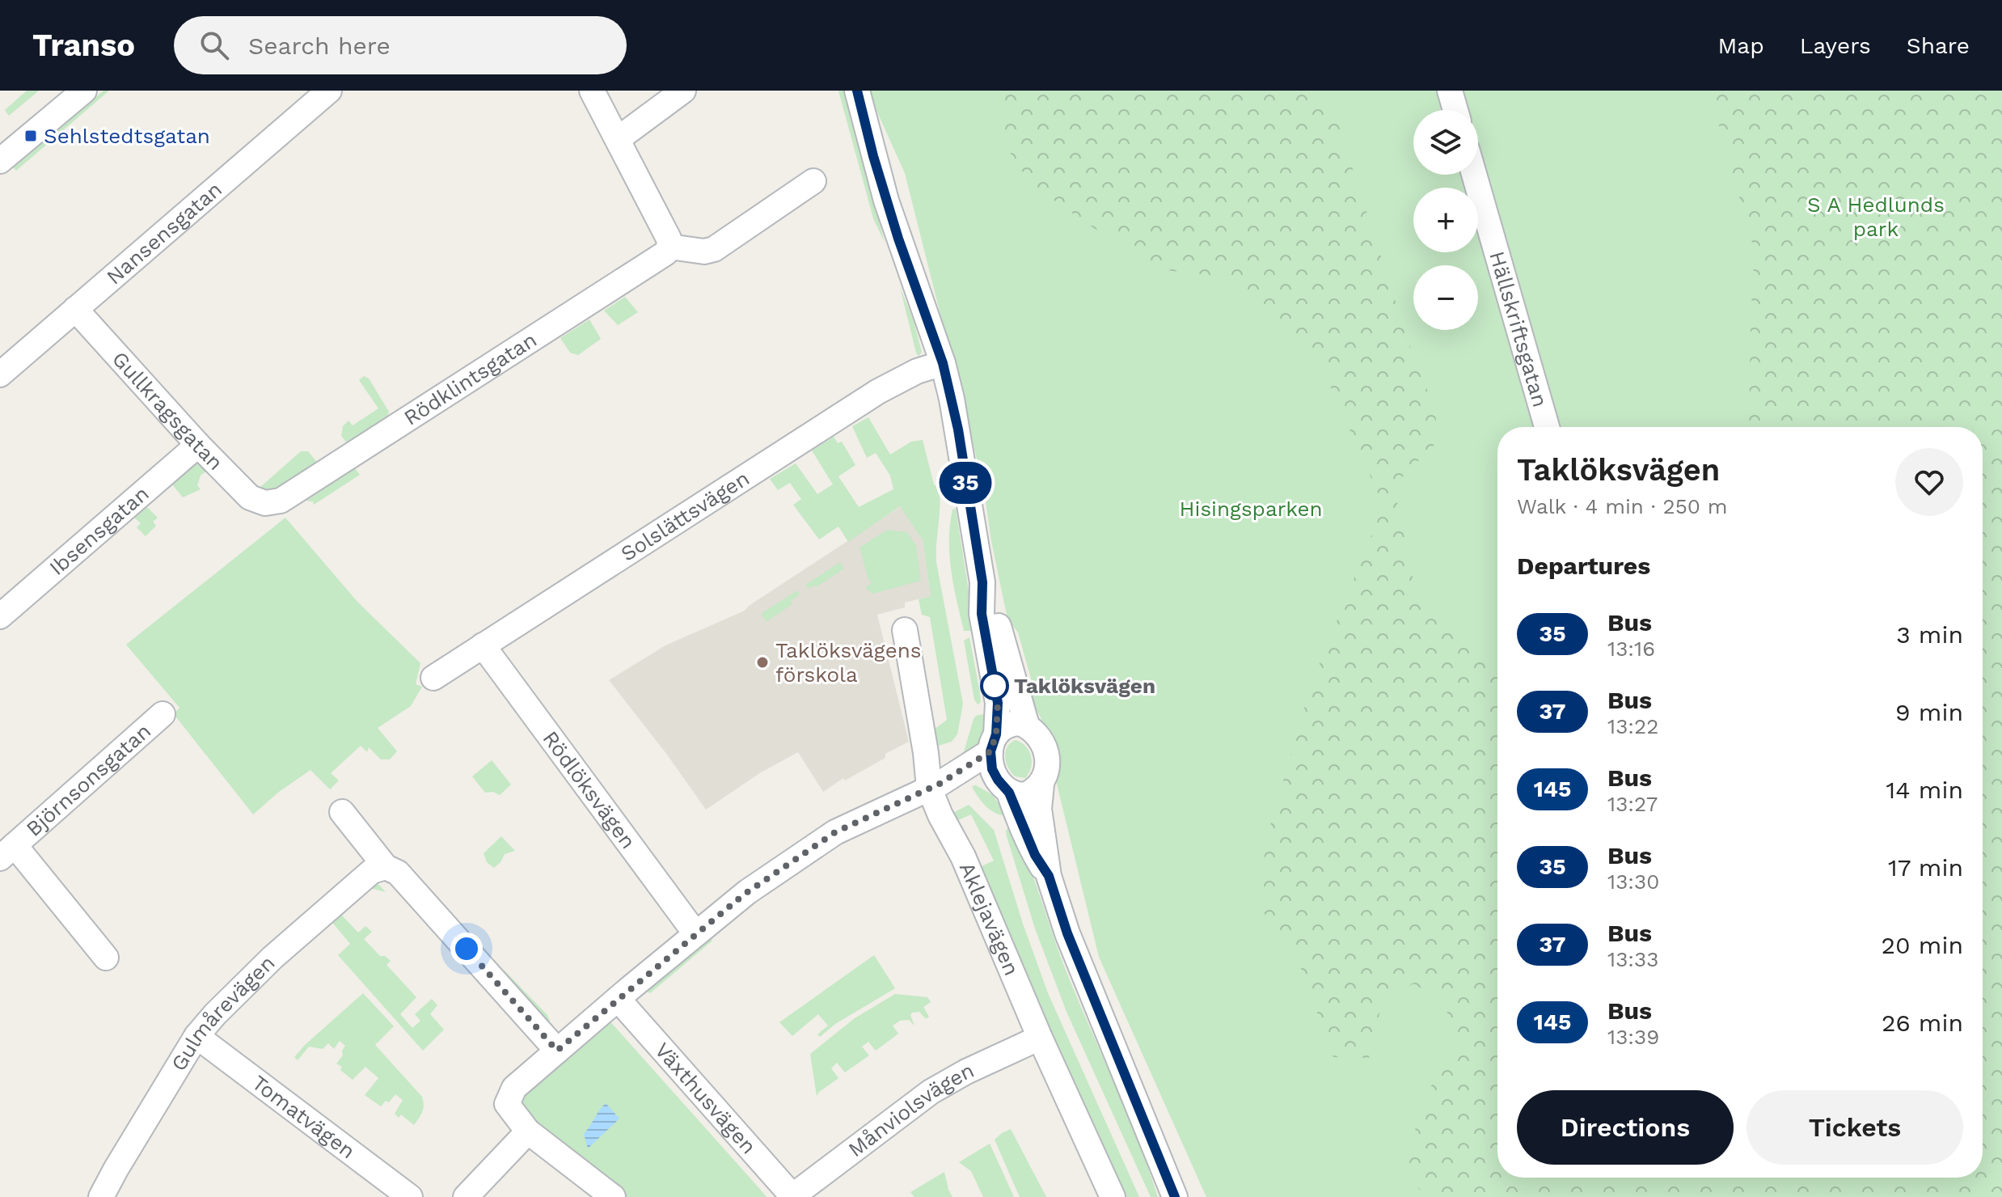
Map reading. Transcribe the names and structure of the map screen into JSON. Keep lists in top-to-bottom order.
{
  "streets": {
    "street": [
      "Nansensgatan",
      "Hällskriftsgatan",
      "Rödklintsgatan",
      "Gullkragsgatan",
      "Solslättsvägen",
      "Ibsensgatan",
      "Björnsonsgatan",
      "Rödlöksvägen",
      "Aklejavägen",
      "Gulmårevägen",
      "Växthusvägen",
      "Månviolsvägen",
      "Tomatvägen"
    ]
  },
  "crossings": [
    ["Nansensgatan", "Gullkragsgatan"],
    ["Rödklintsgatan", "Gullkragsgatan"],
    ["Gullkragsgatan", "Ibsensgatan"],
    ["Solslättsvägen", "Rödlöksvägen"],
    ["Aklejavägen", "Månviolsvägen"],
    ["Gulmårevägen", "Tomatvägen"],
    ["Växthusvägen", "Månviolsvägen"]
  ],
  "parks": ["S A Hedlunds park", "Hisingsparken"],
  "places": {
    "transit": ["Sehlstedtsgatan"],
    "other": ["Taklöksvägens förskola", "Taklöksvägen"]
  },
  "lines": ["bus line 35"],
  "page": {
    "header": "Transo",
    "search": "Search here",
    "nav": ["Map", "Layers", "Share"],
    "on_map": "35",
    "map_buttons": ["+", "−"],
    "heading": [
      ["Taklöksvägen", "Walk · 4 min · 250 m"],
      "Departures"
    ],
    "list": [
      {
        "mark": "35",
        "name": "Bus",
        "note": "13:16",
        "value": "3 min"
      },
      {
        "mark": "37",
        "name": "Bus",
        "note": "13:22",
        "value": "9 min"
      },
      {
        "mark": "145",
        "name": "Bus",
        "note": "13:27",
        "value": "14 min"
      },
      {
        "mark": "35",
        "name": "Bus",
        "note": "13:30",
        "value": "17 min"
      },
      {
        "mark": "37",
        "name": "Bus",
        "note": "13:33",
        "value": "20 min"
      },
      {
        "mark": "145",
        "name": "Bus",
        "note": "13:39",
        "value": "26 min"
      }
    ],
    "buttons": ["Directions", "Tickets"]
  }
}
